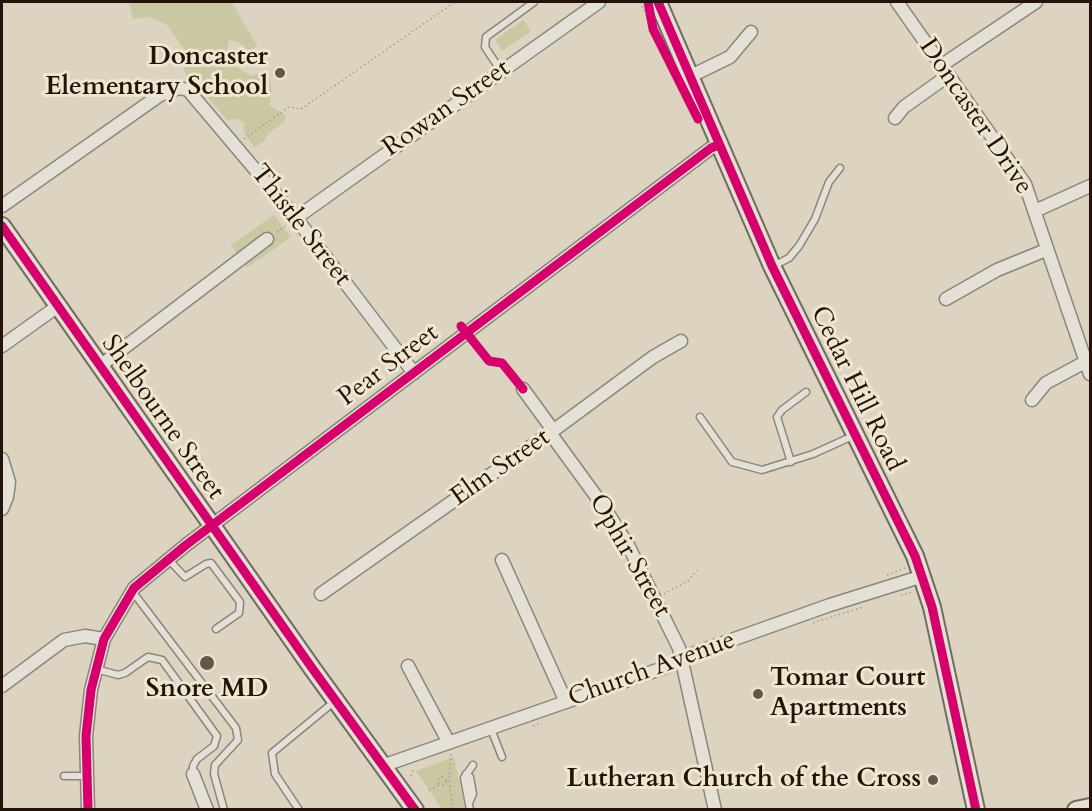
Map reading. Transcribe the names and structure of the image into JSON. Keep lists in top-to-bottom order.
{
  "streets": {
    "street": [
      "Rowan Street",
      "Doncaster Drive",
      "Thistle Street",
      "Pear Street",
      "Cedar Hill Road",
      "Shelbourne Street",
      "Elm Street",
      "Ophir Street",
      "Church Avenue"
    ]
  },
  "crossings": [
    ["Rowan Street", "Thistle Street"],
    ["Thistle Street", "Pear Street"],
    ["Pear Street", "Cedar Hill Road"],
    ["Pear Street", "Shelbourne Street"],
    ["Cedar Hill Road", "Church Avenue"],
    ["Shelbourne Street", "Church Avenue"],
    ["Elm Street", "Ophir Street"],
    ["Ophir Street", "Church Avenue"]
  ],
  "places": [
    "Doncaster Elementary School",
    "Snore MD",
    "Tomar Court Apartments",
    "Lutheran Church of the Cross"
  ]
}
